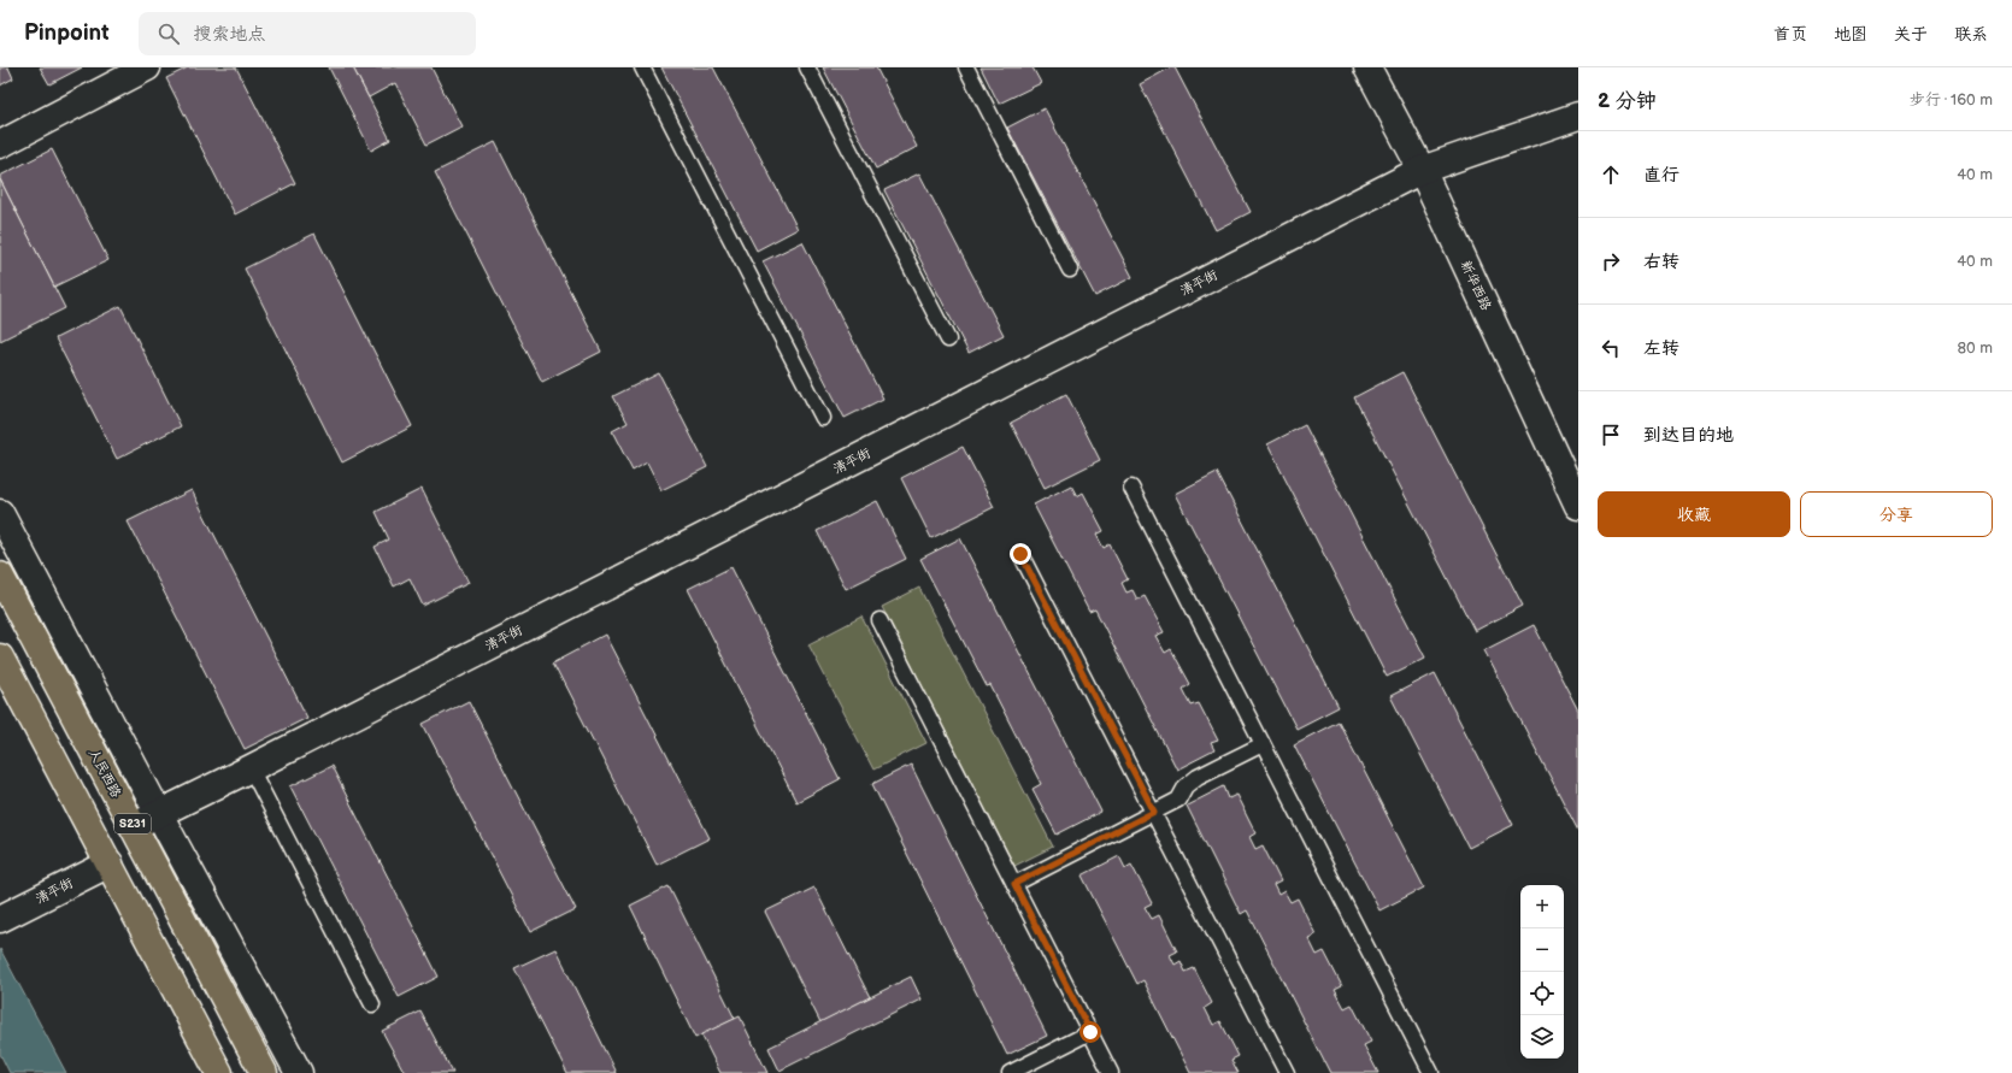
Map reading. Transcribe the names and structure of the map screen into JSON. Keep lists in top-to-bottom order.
{
  "streets": {
    "main road": ["人民西路", "S231"],
    "street": ["清平街", "新华西路"]
  },
  "crossings": [
    ["清平街", "新华西路"],
    ["清平街", "人民西路"],
    ["清平街", "S231"]
  ],
  "page": {
    "header": "Pinpoint",
    "search": "搜索地点",
    "nav": [
      "首页",
      "地图",
      "关于",
      "联系"
    ],
    "heading": ["2 分钟", "步行 · 160 m"],
    "list": [
      ["直行", "40 m"],
      ["右转", "40 m"],
      ["左转", "80 m"],
      "到达目的地"
    ],
    "buttons": ["收藏", "分享"],
    "map_buttons": ["+", "−"]
  }
}
